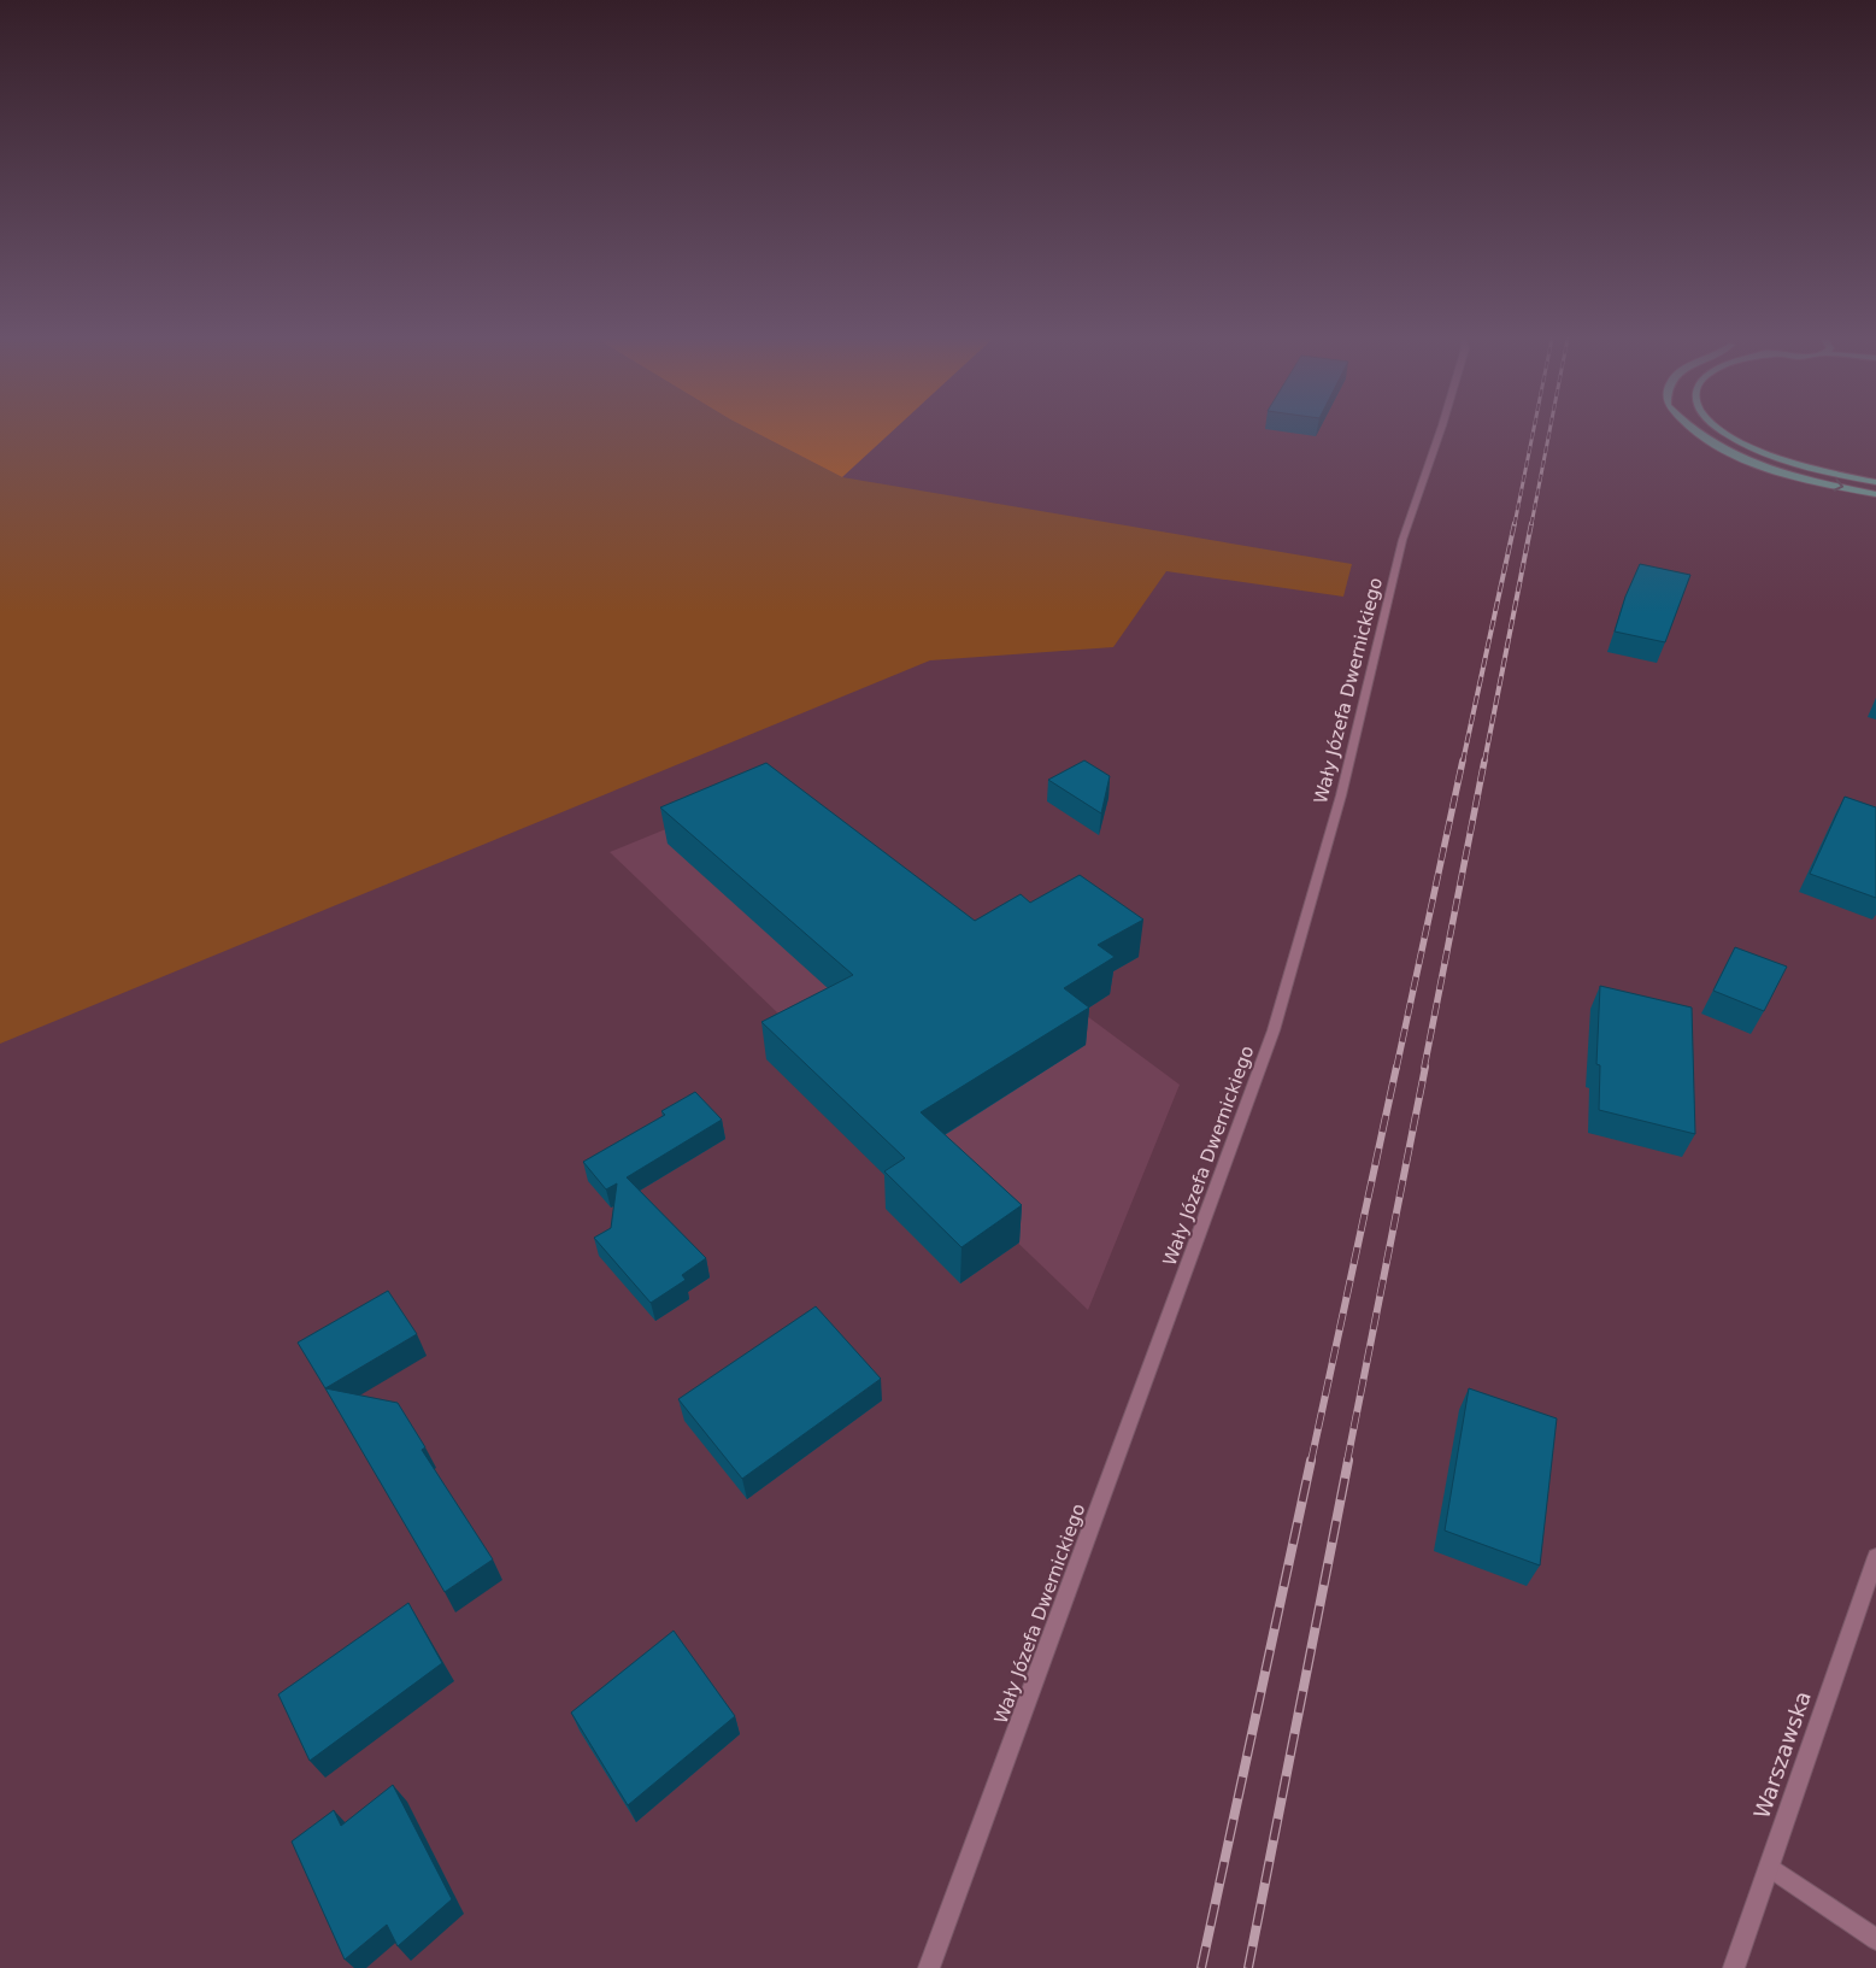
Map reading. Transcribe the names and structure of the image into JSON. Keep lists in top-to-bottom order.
{
  "streets": {
    "street": ["Wały Józefa Dwernickiego", "Warszawska"]
  }
}
